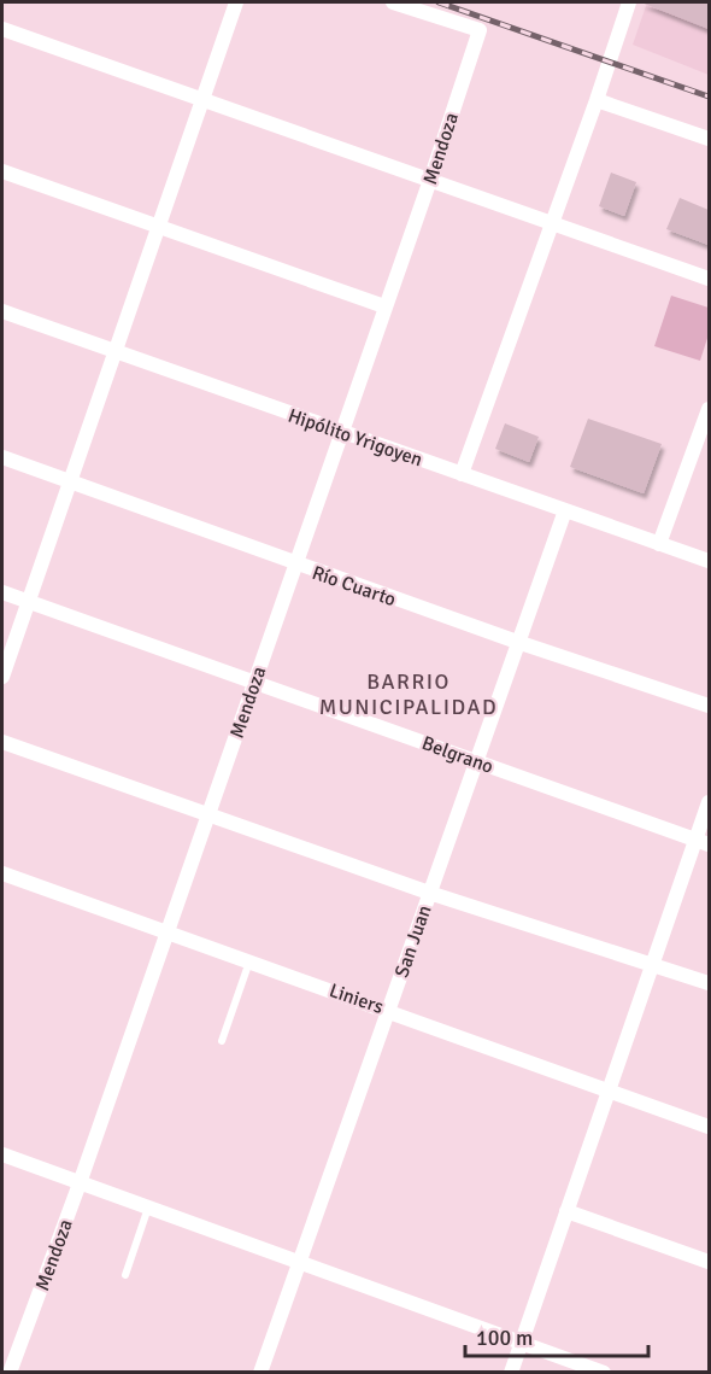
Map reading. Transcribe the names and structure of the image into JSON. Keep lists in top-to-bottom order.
{
  "streets": {
    "street": [
      "Mendoza",
      "Hipólito Yrigoyen",
      "Río Cuarto",
      "Belgrano",
      "San Juan",
      "Liniers"
    ]
  },
  "crossings": [
    ["Mendoza", "Hipólito Yrigoyen"],
    ["Mendoza", "Río Cuarto"],
    ["Mendoza", "Belgrano"],
    ["Mendoza", "Liniers"],
    ["Hipólito Yrigoyen", "San Juan"],
    ["Río Cuarto", "San Juan"],
    ["Belgrano", "San Juan"],
    ["San Juan", "Liniers"]
  ],
  "districts": ["BARRIO MUNICIPALIDAD"],
  "scale_bar": "100 m"
}
